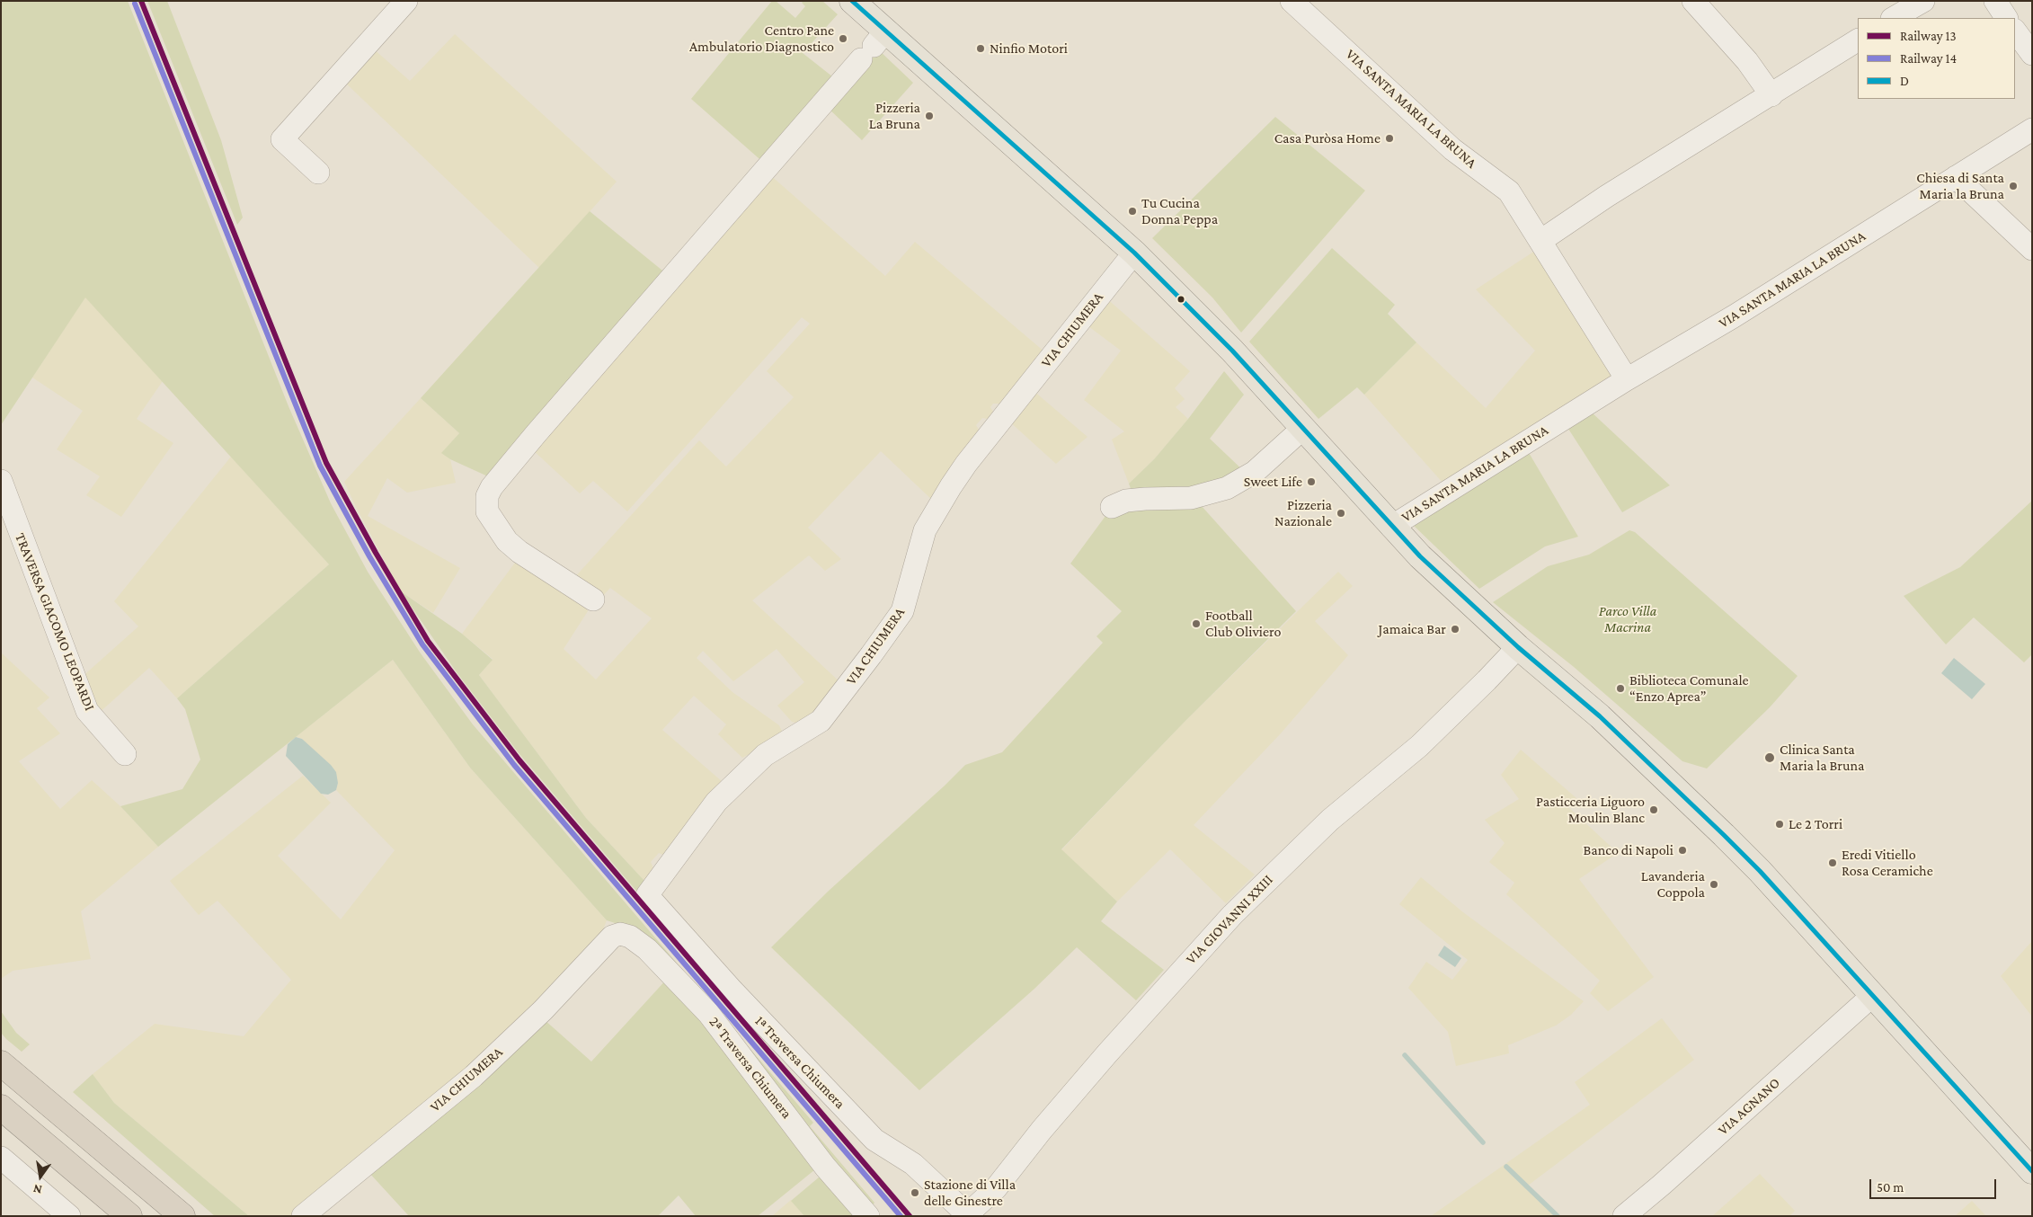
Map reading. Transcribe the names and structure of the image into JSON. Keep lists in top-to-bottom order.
{
  "streets": {
    "street": [
      "VIA SANTA MARIA LA BRUNA",
      "VIA CHIUMERA",
      "TRAVERSA GIACOMO LEOPARDI",
      "VIA GIOVANNI XXIII",
      "1ª Traversa Chiumera",
      "2ª Traversa Chiumera",
      "VIA AGNANO"
    ]
  },
  "crossings": [
    ["VIA CHIUMERA", "1ª Traversa Chiumera"],
    ["VIA CHIUMERA", "2ª Traversa Chiumera"],
    ["VIA GIOVANNI XXIII", "1ª Traversa Chiumera"]
  ],
  "parks": ["Parco Villa Macrina"],
  "places": [
    "Centro Pane Ambulatorio Diagnostico",
    "Ninfio Motori",
    "Pizzeria La Bruna",
    "Casa Puròsa Home",
    "Chiesa di Santa Maria la Bruna",
    "Tu Cucina Donna Peppa",
    "Sweet Life",
    "Pizzeria Nazionale",
    "Football Club Oliviero",
    "Jamaica Bar",
    "Biblioteca Comunale “Enzo Aprea”",
    "Clinica Santa Maria la Bruna",
    "Pasticceria Liguoro Moulin Blanc",
    "Le 2 Torri",
    "Banco di Napoli",
    "Eredi Vitiello Rosa Ceramiche",
    "Lavanderia Coppola",
    "Stazione di Villa delle Ginestre"
  ],
  "lines": ["rail line 13", "transit line D", "rail line 14"],
  "legend": ["Railway 13", "Railway 14", "D"],
  "scale_bar": "50 m",
  "north": "bottom"
}
